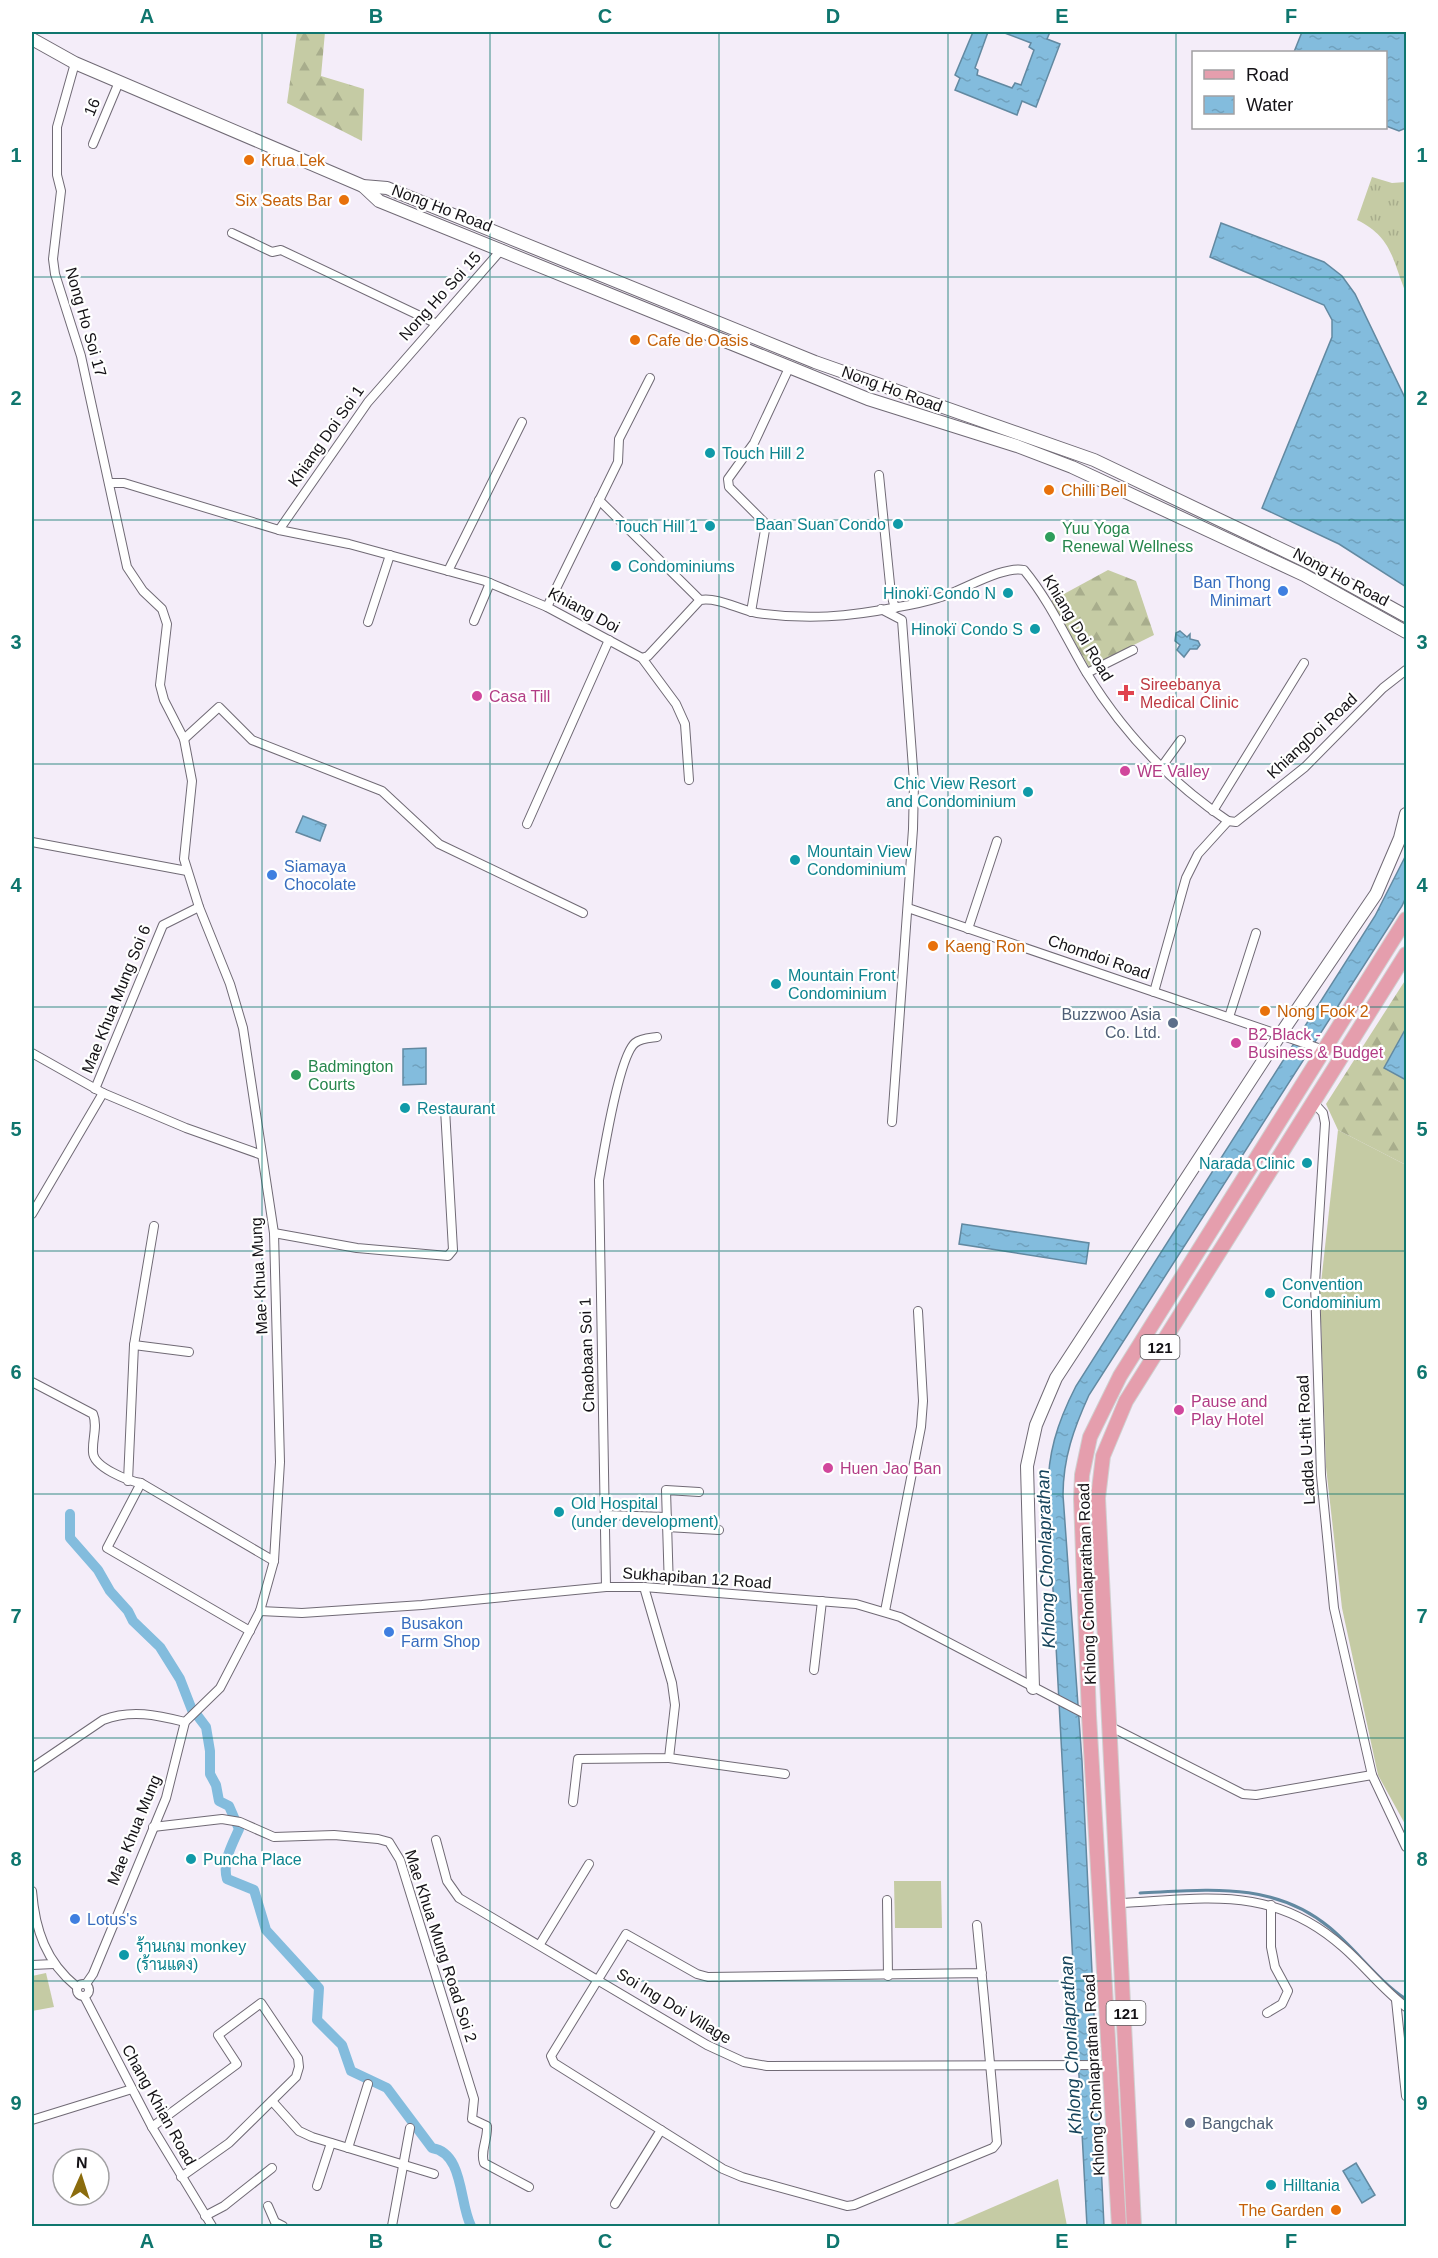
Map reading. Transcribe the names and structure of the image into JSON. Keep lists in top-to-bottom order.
{
  "streets": {
    "main road": ["121", "Khlong Chonlaprathan Road"],
    "street": [
      "16",
      "Nong Ho Road",
      "Nong Ho Soi 15",
      "Nong Ho Soi 17",
      "Khiang Doi",
      "Khiang Doi Road",
      "Chomdoi Road",
      "Mae Khua Mung Soi 6",
      "Mae Khua Mung",
      "Chaobaan Soi 1",
      "Ladda U-thit Road",
      "Sukhapiban 12 Road",
      "Mae Khua Mung Road Soi 2",
      "Soi Ing Doi Village",
      "Chang Khian Road"
    ]
  },
  "crossings": [
    ["16", "Nong Ho Road"],
    ["Nong Ho Road", "Nong Ho Soi 15"],
    ["Nong Ho Road", "Nong Ho Soi 17"],
    ["Nong Ho Soi 15", "Khiang Doi"],
    ["Nong Ho Soi 17", "Khiang Doi"],
    ["Nong Ho Soi 17", "Mae Khua Mung"],
    ["Khiang Doi", "Mae Khua Mung"],
    ["Chomdoi Road", "Khlong Chonlaprathan Road"],
    ["Mae Khua Mung Soi 6", "Mae Khua Mung"],
    ["Mae Khua Mung", "Sukhapiban 12 Road"],
    ["Mae Khua Mung", "Mae Khua Mung Road Soi 2"],
    ["Mae Khua Mung", "Chang Khian Road"],
    ["Chaobaan Soi 1", "Sukhapiban 12 Road"],
    ["Ladda U-thit Road", "Khlong Chonlaprathan Road"],
    ["Sukhapiban 12 Road", "Khlong Chonlaprathan Road"],
    ["Khlong Chonlaprathan Road", "Soi Ing Doi Village"]
  ],
  "water": ["Khlong Chonlaprathan"],
  "places": {
    "other": [
      "Krua Lek",
      "Six Seats Bar",
      "Cafe de Oasis",
      "Touch Hill 2",
      "Chilli Bell",
      "Baan Suan Condo",
      "Touch Hill 1",
      "Yuu Yoga Renewal Wellness",
      "Condominiums",
      "Ban Thong Minimart",
      "Hinokï Condo N",
      "Hinokï Condo S",
      "Casa Till",
      "WE Valley",
      "Chic View Resort and Condominium",
      "Mountain View Condominium",
      "Siamaya Chocolate",
      "Kaeng Ron",
      "Mountain Front Condominium",
      "Nong Fook 2",
      "Buzzwoo Asia Co. Ltd.",
      "B2 Black - Business & Budget",
      "Badmington Courts",
      "Restaurant",
      "Narada Clinic",
      "Convention Condominium",
      "Pause and Play Hotel",
      "Huen Jao Ban",
      "Old Hospital (under development)",
      "Busakon Farm Shop",
      "Puncha Place",
      "Lotus's",
      "ร้านเกม monkey (ร้านแดง)",
      "Bangchak",
      "Hilltania",
      "The Garden"
    ],
    "health": ["Sireebanya Medical Clinic"]
  },
  "legend": ["Road", "Water"],
  "north": "top",
  "grid": {
    "columns": [
      "A",
      "B",
      "C",
      "D",
      "E",
      "F"
    ],
    "rows": [
      "1",
      "2",
      "3",
      "4",
      "5",
      "6",
      "7",
      "8",
      "9"
    ]
  }
}
